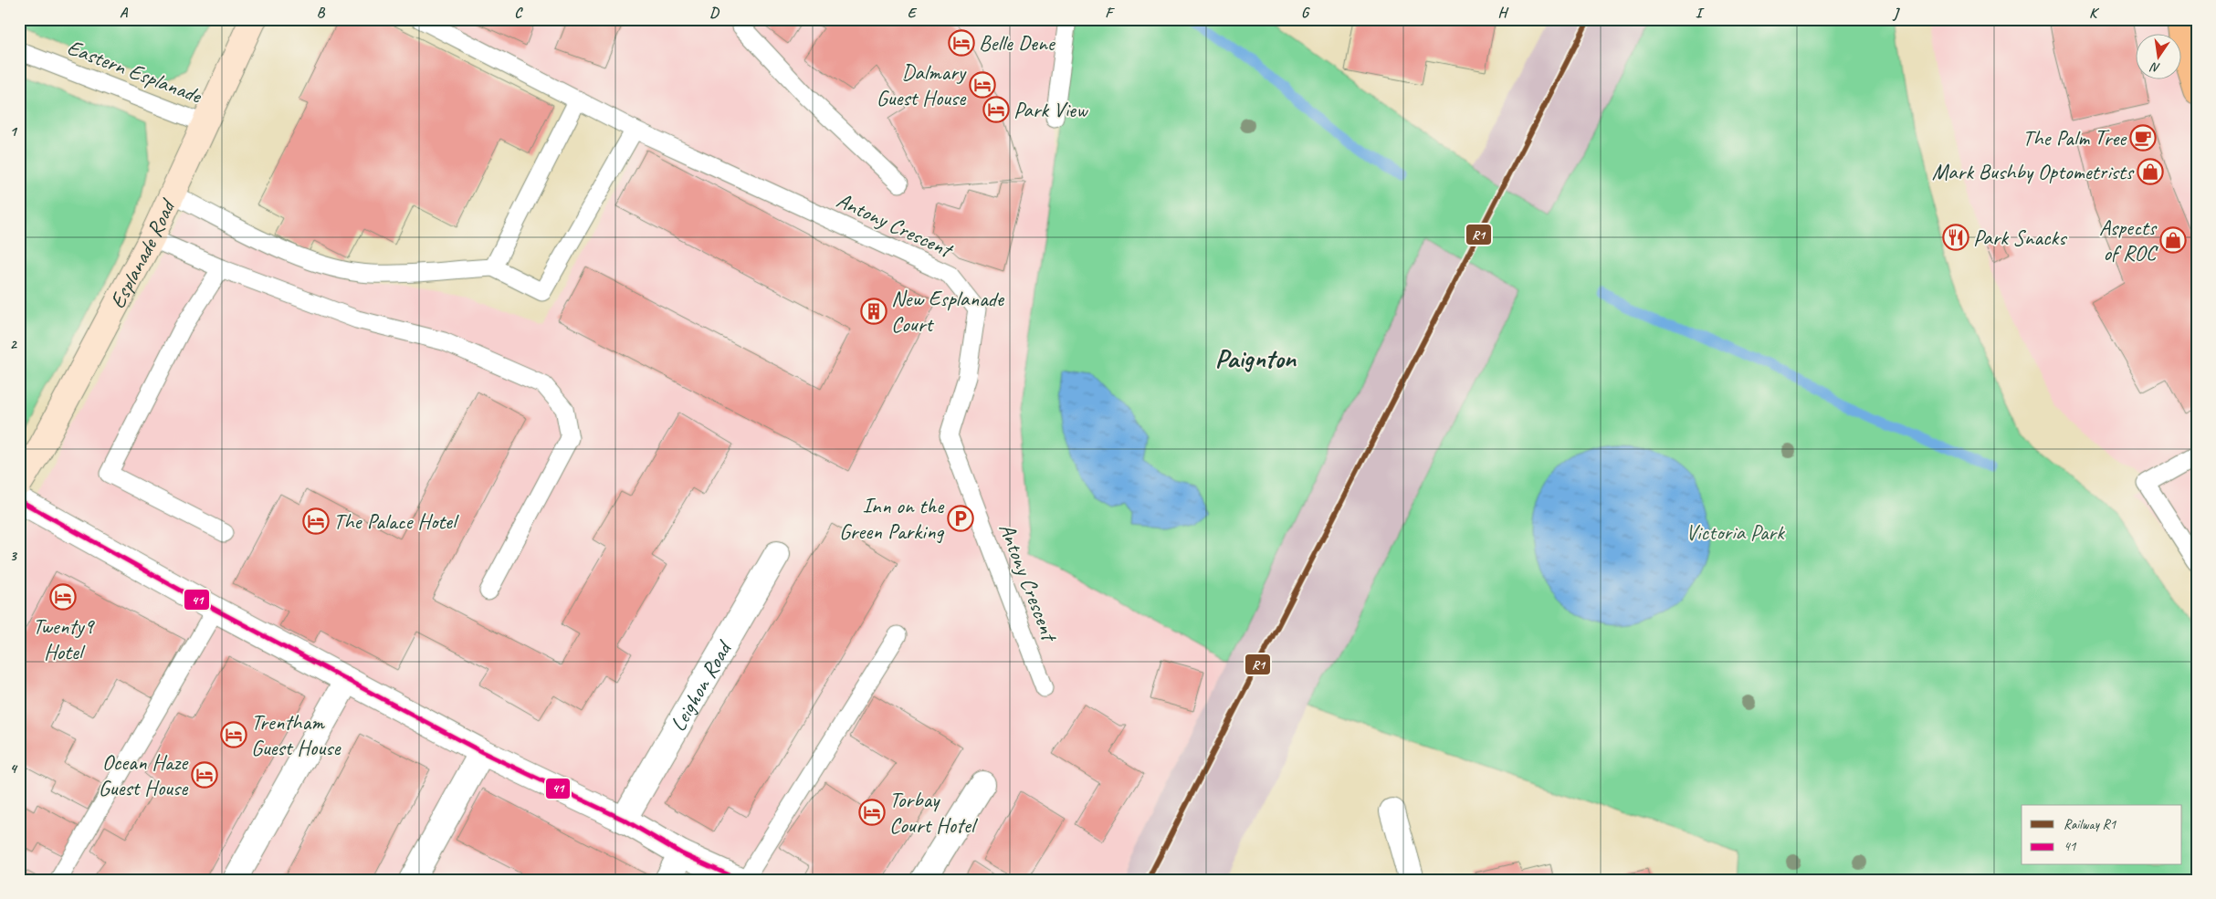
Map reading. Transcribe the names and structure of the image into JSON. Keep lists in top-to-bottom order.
{
  "streets": {
    "main road": ["Esplanade Road"],
    "street": ["Leighon Road"],
    "lane": ["Eastern Esplanade", "Antony Crescent"]
  },
  "crossings": [
    ["Eastern Esplanade", "Esplanade Road"]
  ],
  "districts": ["Paignton"],
  "parks": ["Victoria Park"],
  "places": {
    "hotel": [
      "Belle Dene",
      "Dalmary Guest House",
      "Park View",
      "The Palace Hotel",
      "Twenty9 Hotel",
      "Trentham Guest House",
      "Ocean Haze Guest House",
      "Torbay Court Hotel"
    ],
    "cafe": ["The Palm Tree"],
    "shop": ["Mark Bushby Optometrists", "Aspects of ROC"],
    "restaurant": ["Park Snacks"],
    "building": ["New Esplanade Court"],
    "parking": ["Inn on the Green Parking"]
  },
  "lines": ["rail line R1", "transit line 41"],
  "legend": ["Railway R1", "41"],
  "north": "bottom",
  "grid": {
    "columns": [
      "A",
      "B",
      "C",
      "D",
      "E",
      "F",
      "G",
      "H",
      "I",
      "J",
      "K"
    ],
    "rows": [
      "1",
      "2",
      "3",
      "4"
    ]
  }
}
